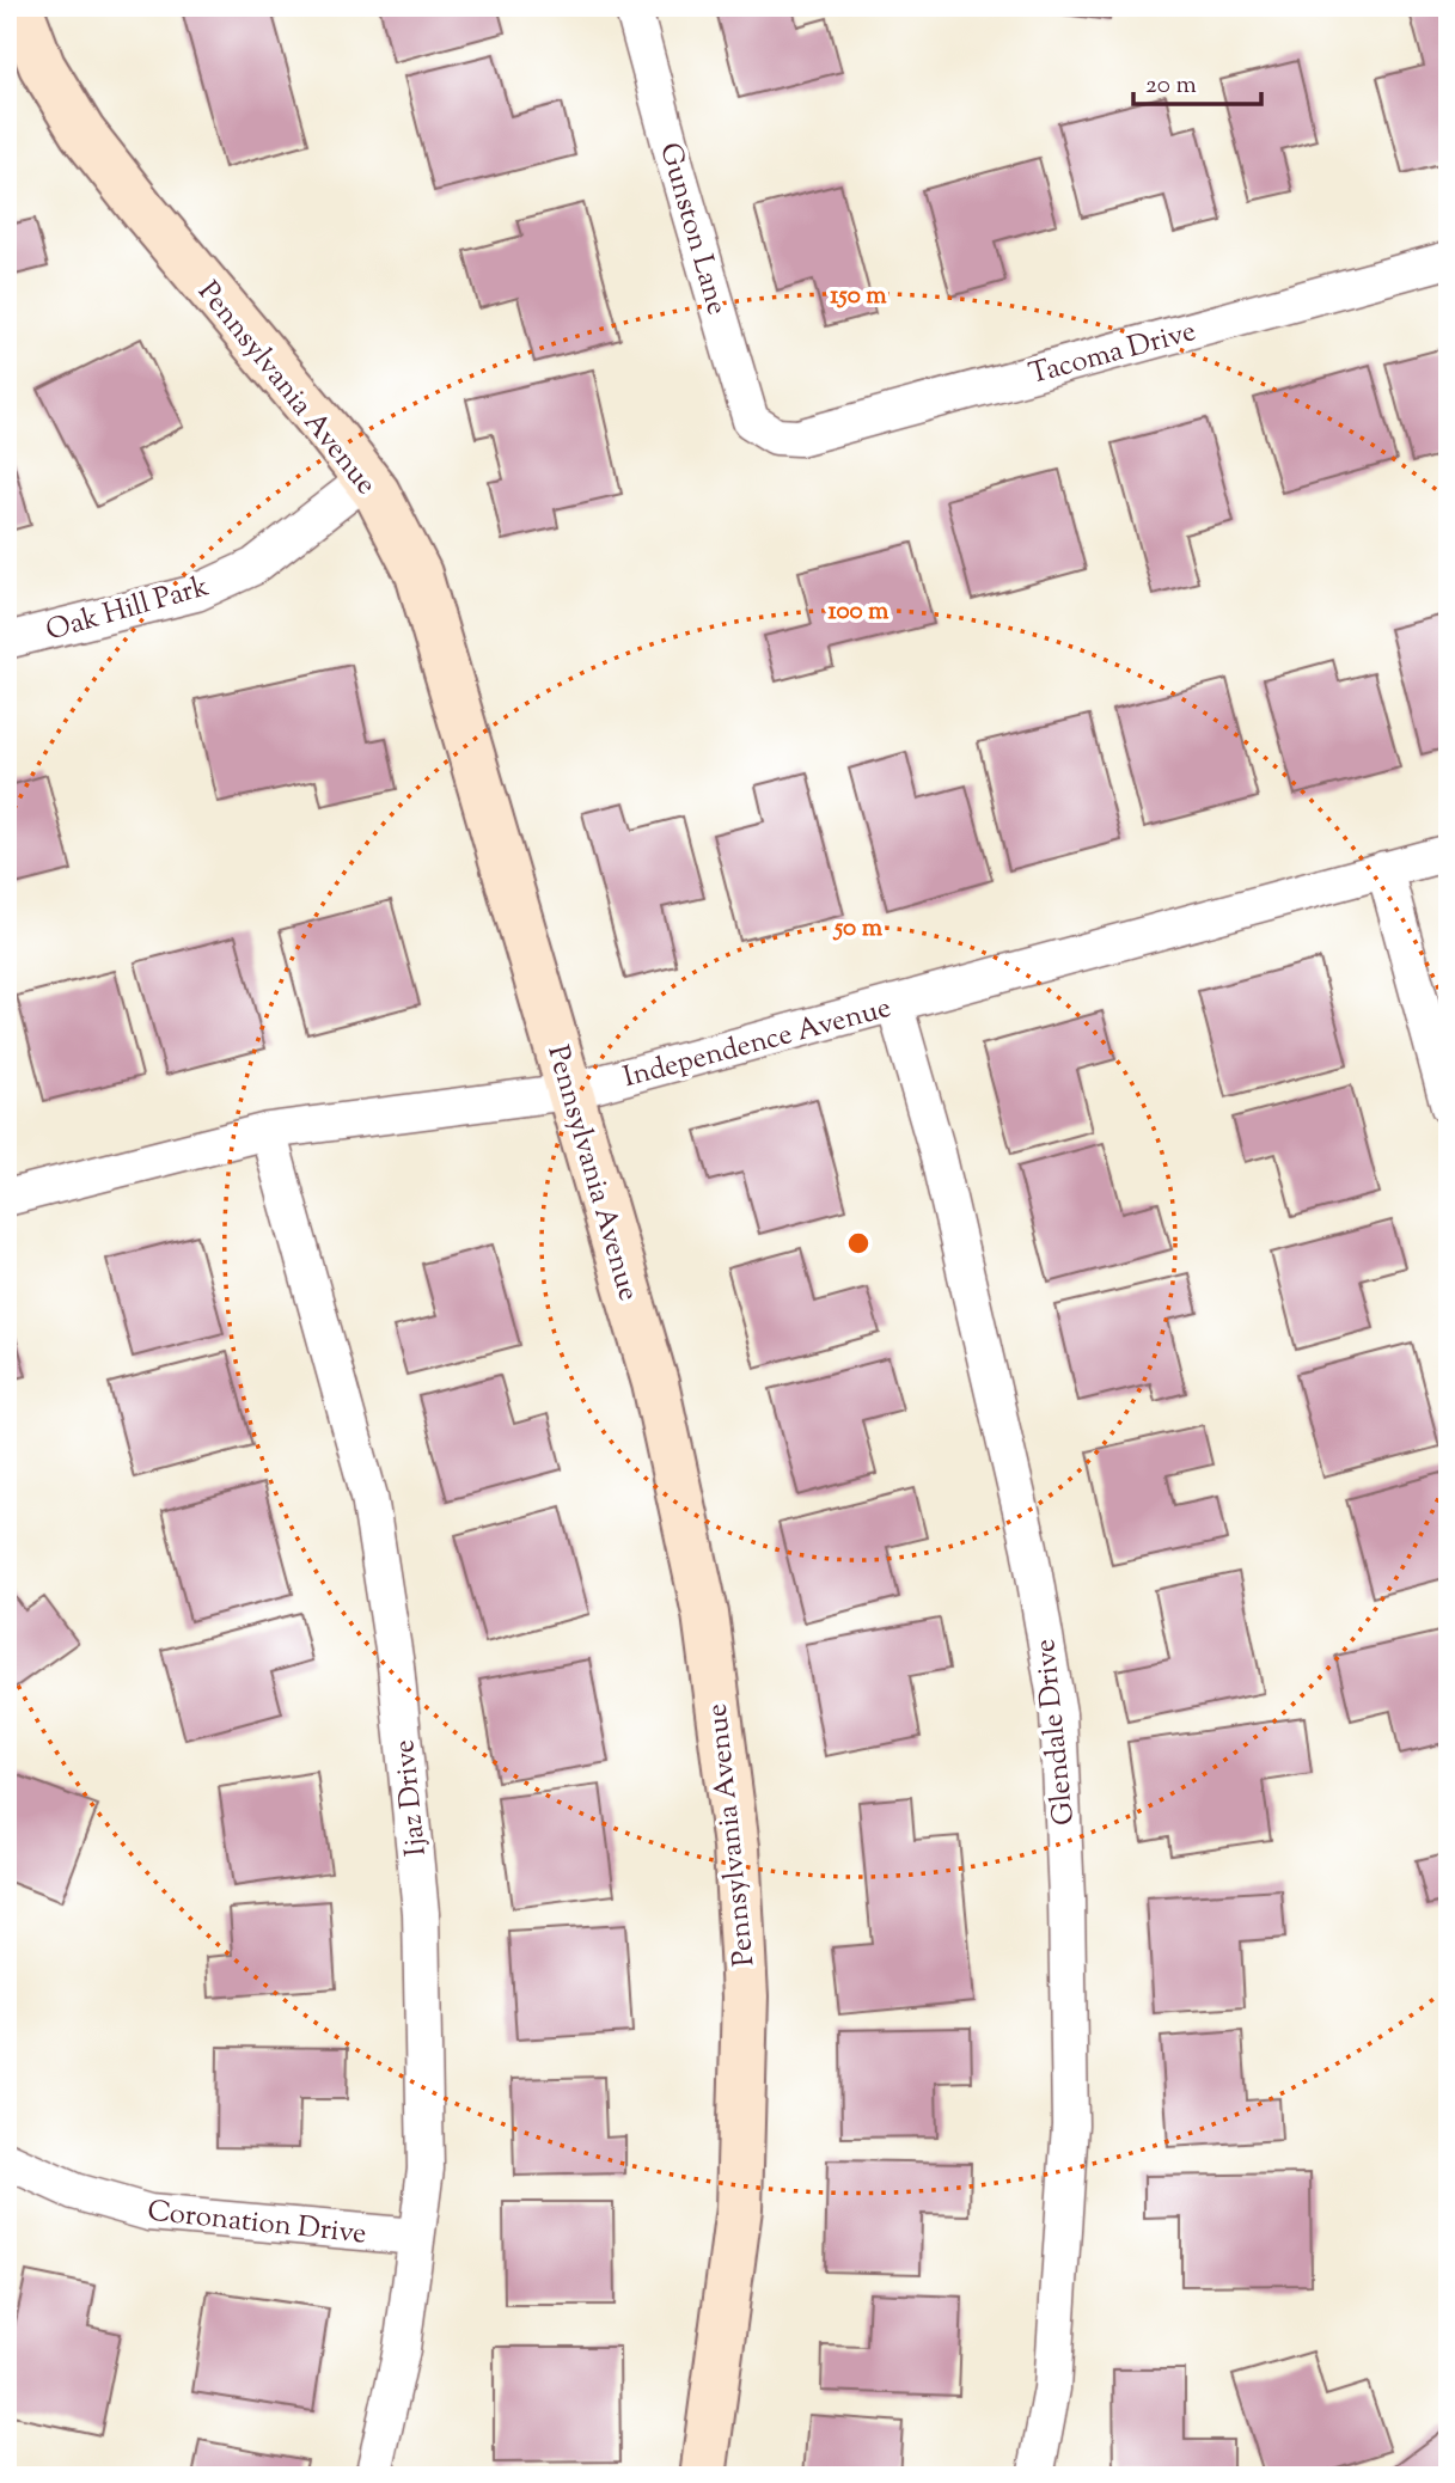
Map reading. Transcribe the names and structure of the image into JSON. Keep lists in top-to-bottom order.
{
  "streets": {
    "street": [
      "Gunston Lane",
      "Tacoma Drive",
      "Pennsylvania Avenue",
      "Oak Hill Park",
      "Independence Avenue",
      "Glendale Drive",
      "Ijaz Drive",
      "Coronation Drive"
    ]
  },
  "crossings": [
    ["Gunston Lane", "Tacoma Drive"],
    ["Pennsylvania Avenue", "Oak Hill Park"],
    ["Pennsylvania Avenue", "Independence Avenue"],
    ["Independence Avenue", "Glendale Drive"],
    ["Independence Avenue", "Ijaz Drive"],
    ["Ijaz Drive", "Coronation Drive"]
  ],
  "scale_bar": "20 m",
  "rings": ["150 m", "100 m", "50 m"]
}
